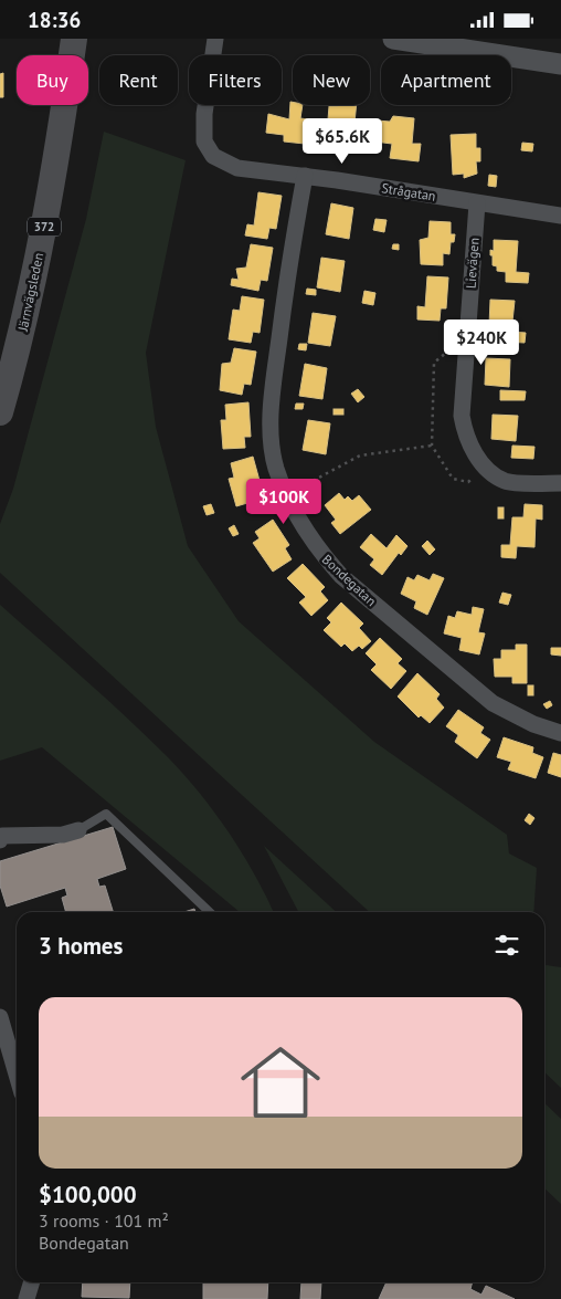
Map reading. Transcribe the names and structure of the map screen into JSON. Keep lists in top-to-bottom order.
{
  "streets": {
    "main road": ["372", "Järnvägsleden"],
    "street": ["Strågatan", "Lievägen", "Bondegatan"]
  },
  "crossings": [
    ["Strågatan", "Lievägen"],
    ["Strågatan", "Bondegatan"]
  ],
  "page": {
    "status": "18:36",
    "chip": [
      "Buy",
      "Rent",
      "Filters",
      "New",
      "Apartment"
    ],
    "price": ["$65.6K", "$240K", "$100K"],
    "heading": "3 homes",
    "list": [
      {
        "name": "$100,000",
        "note": "3 rooms · 101 m² · Bondegatan"
      }
    ]
  }
}
